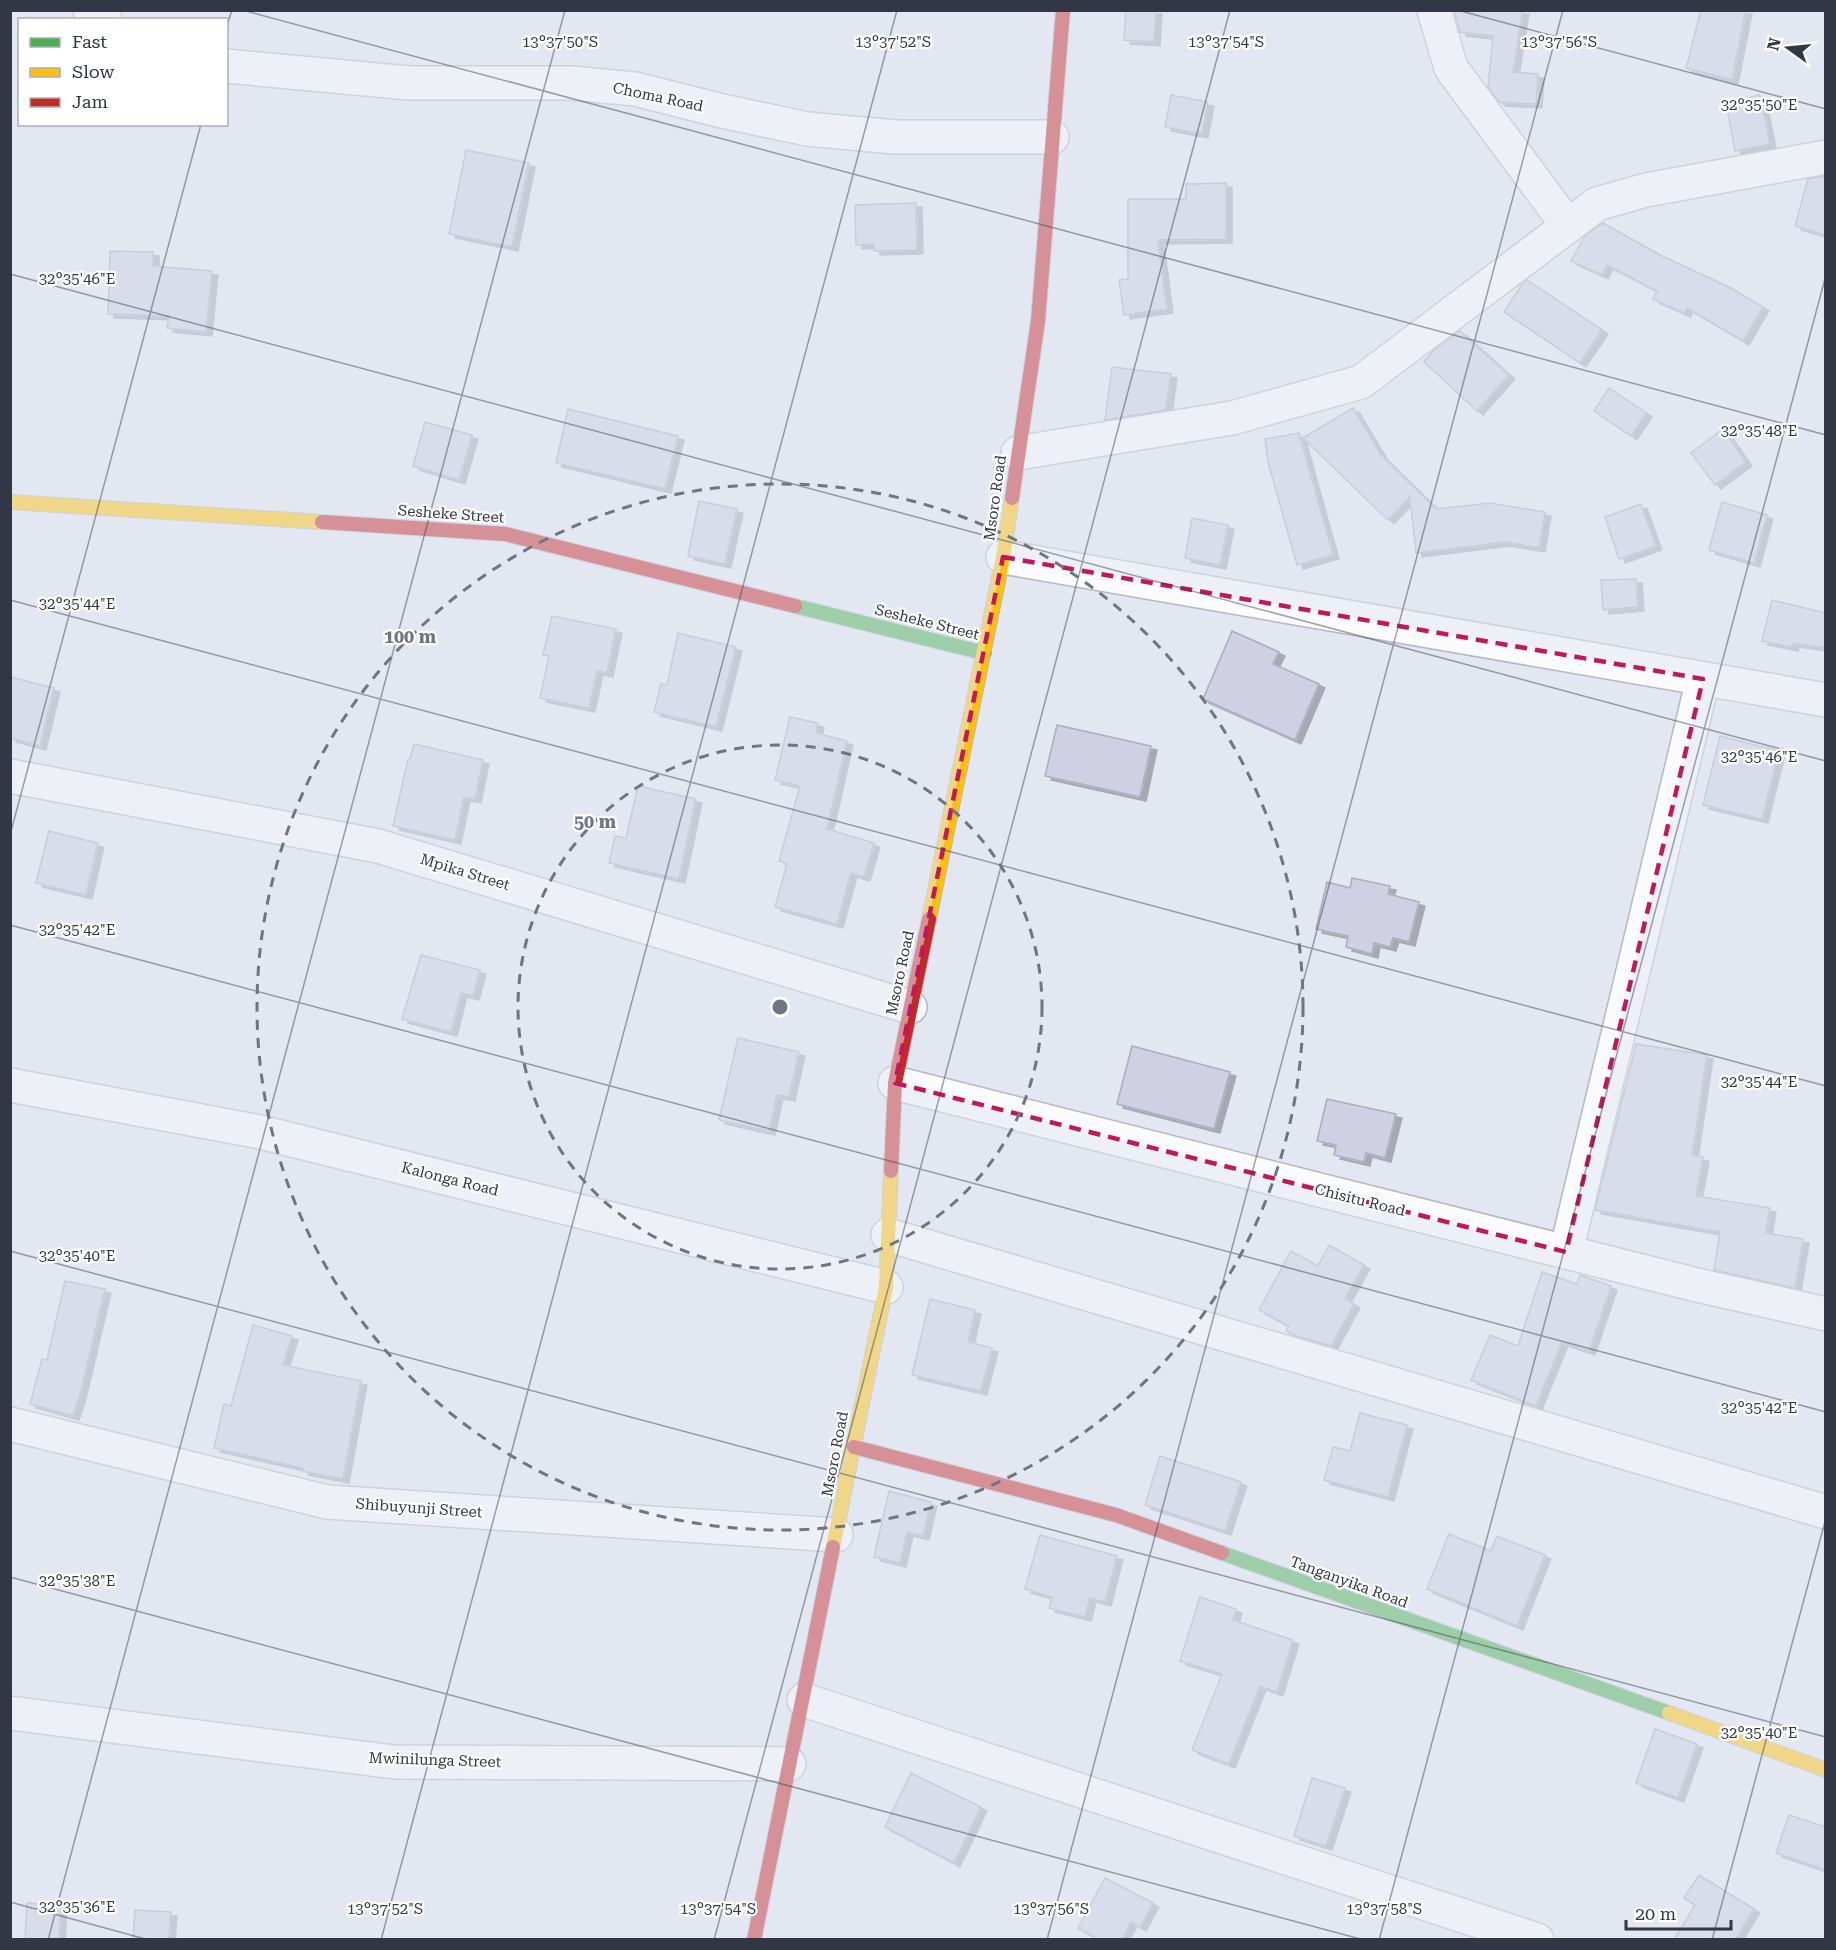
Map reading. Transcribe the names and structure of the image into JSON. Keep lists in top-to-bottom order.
{
  "streets": {
    "street": [
      "Choma Road",
      "Msoro Road",
      "Sesheke Street",
      "Mpika Street",
      "Kalonga Road",
      "Chisitu Road",
      "Shibuyunji Street",
      "Tanganyika Road",
      "Mwinilunga Street"
    ]
  },
  "crossings": [
    ["Choma Road", "Msoro Road"],
    ["Msoro Road", "Sesheke Street"],
    ["Msoro Road", "Mpika Street"],
    ["Msoro Road", "Kalonga Road"],
    ["Msoro Road", "Chisitu Road"],
    ["Msoro Road", "Shibuyunji Street"],
    ["Msoro Road", "Tanganyika Road"],
    ["Msoro Road", "Mwinilunga Street"]
  ],
  "legend": ["Fast", "Slow", "Jam"],
  "scale_bar": "20 m",
  "north": "left",
  "coordinates": [
    "13°37'50\"S",
    "13°37'52\"S",
    "13°37'54\"S",
    "13°37'56\"S",
    "32°35'50\"E",
    "32°35'46\"E",
    "32°35'48\"E",
    "32°35'44\"E",
    "32°35'42\"E",
    "32°35'40\"E",
    "32°35'38\"E",
    "32°35'36\"E",
    "13°37'58\"S"
  ],
  "rings": ["100 m", "50 m"]
}
